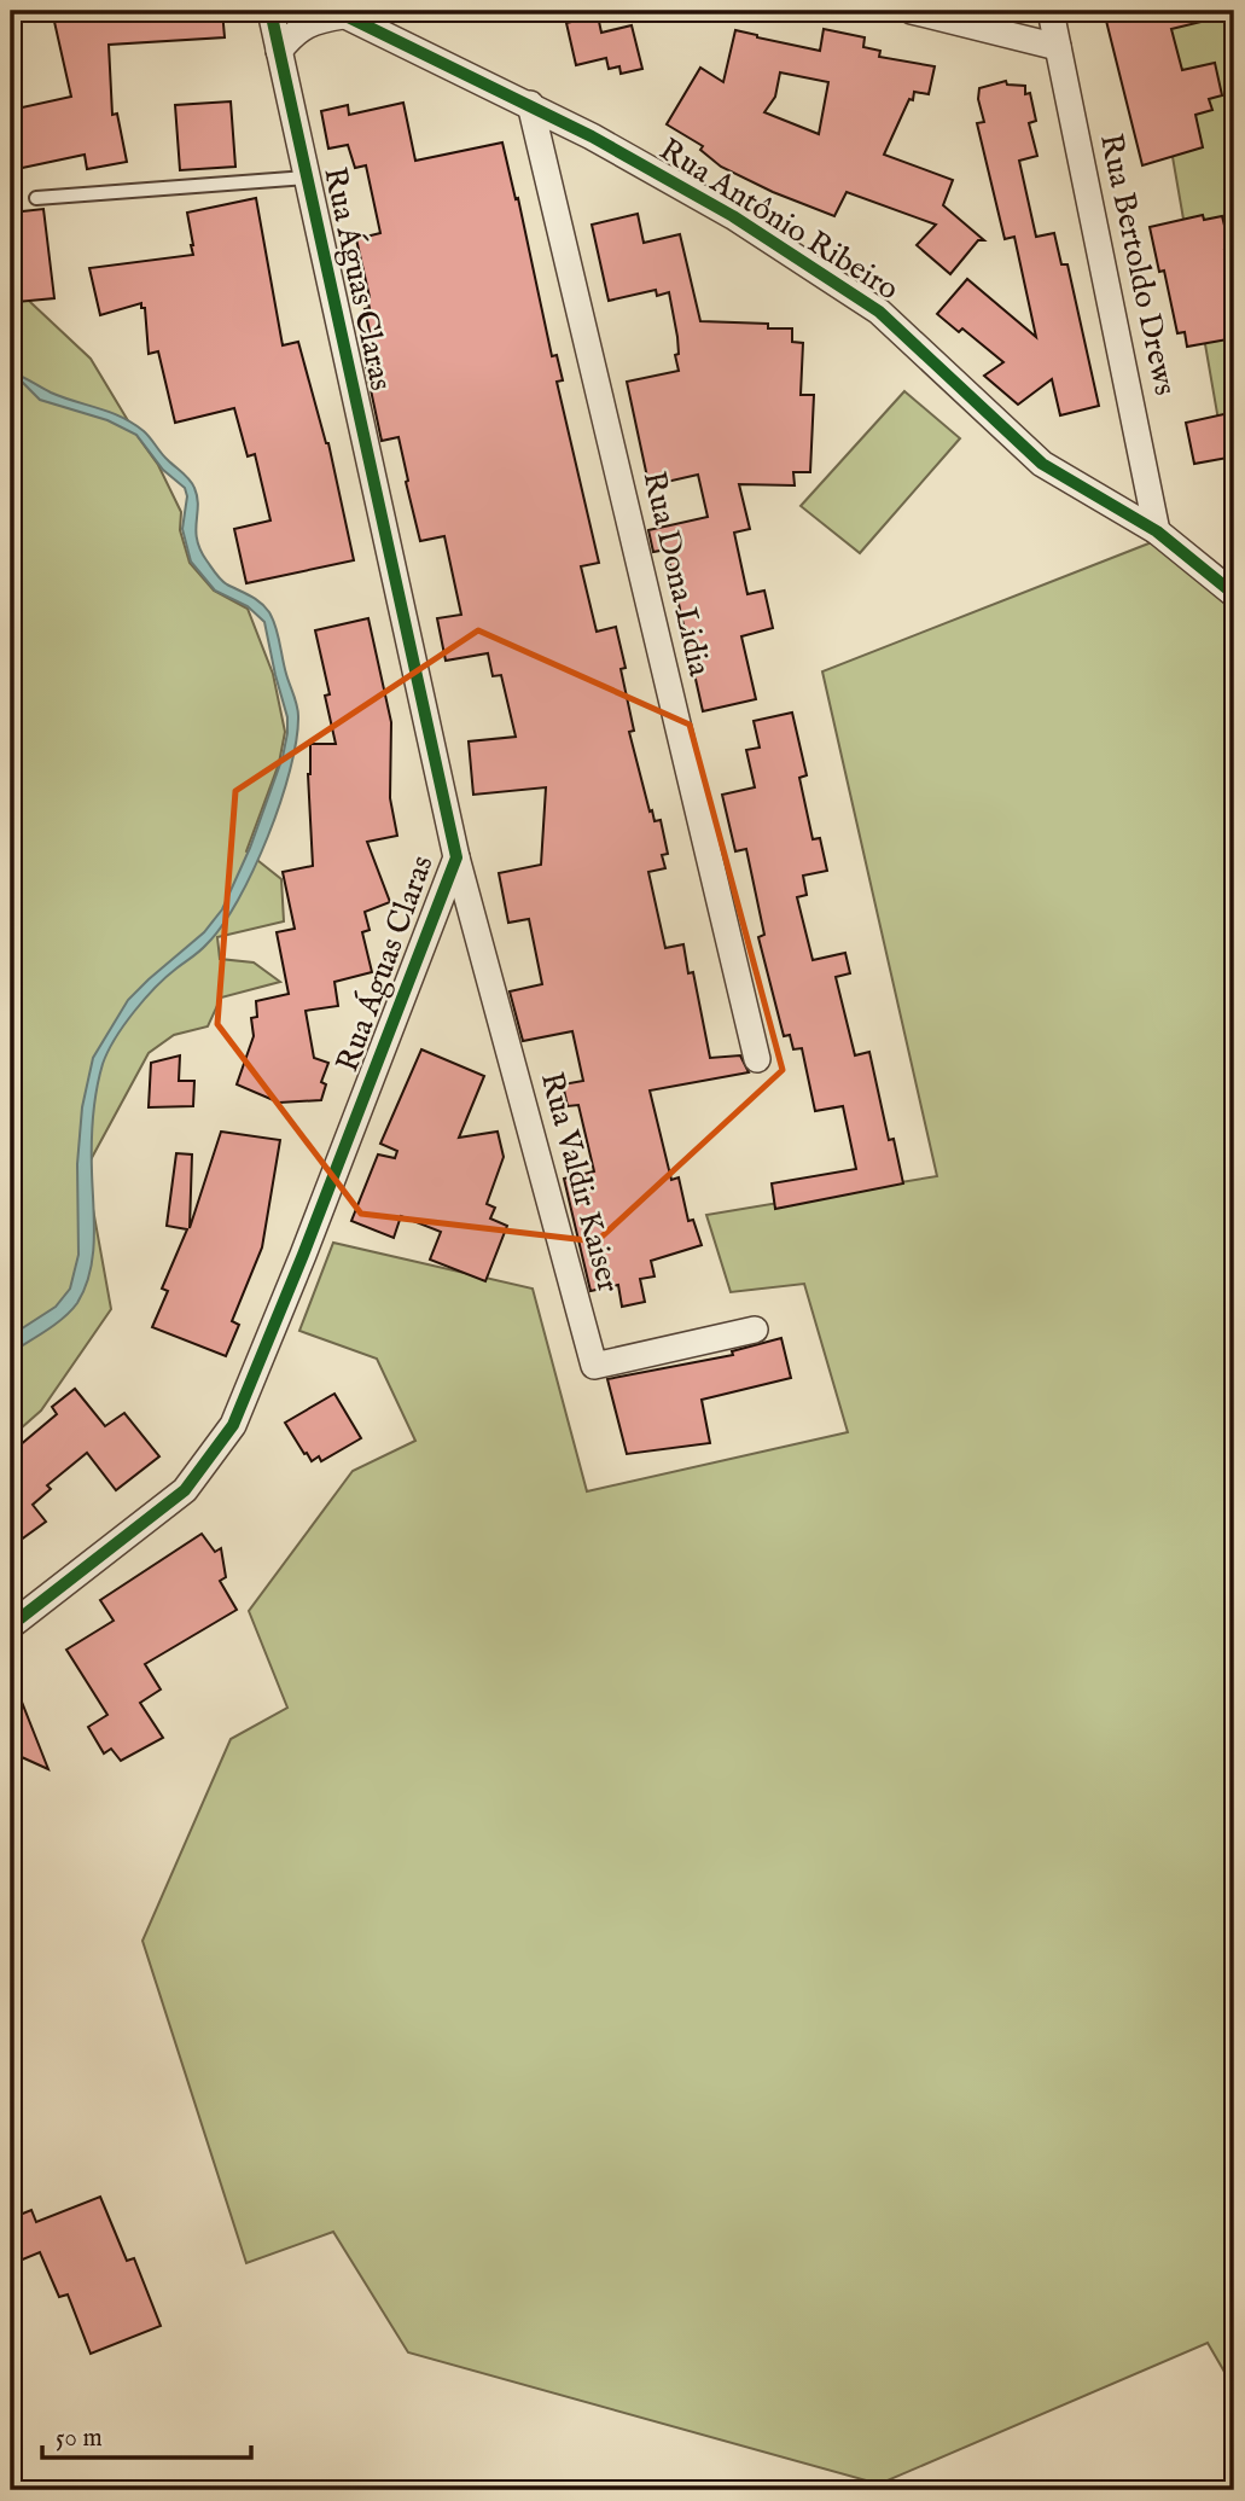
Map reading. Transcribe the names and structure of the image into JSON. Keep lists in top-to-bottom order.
{
  "streets": {
    "street": [
      "Rua Antônio Ribeiro",
      "Rua Bertoldo Drews",
      "Rua Águas Claras",
      "Rua Dona Lidia",
      "Rua Valdir Kaiser"
    ]
  },
  "crossings": [
    ["Rua Antônio Ribeiro", "Rua Bertoldo Drews"],
    ["Rua Antônio Ribeiro", "Rua Dona Lidia"],
    ["Rua Águas Claras", "Rua Valdir Kaiser"]
  ],
  "scale_bar": "50 m"
}
